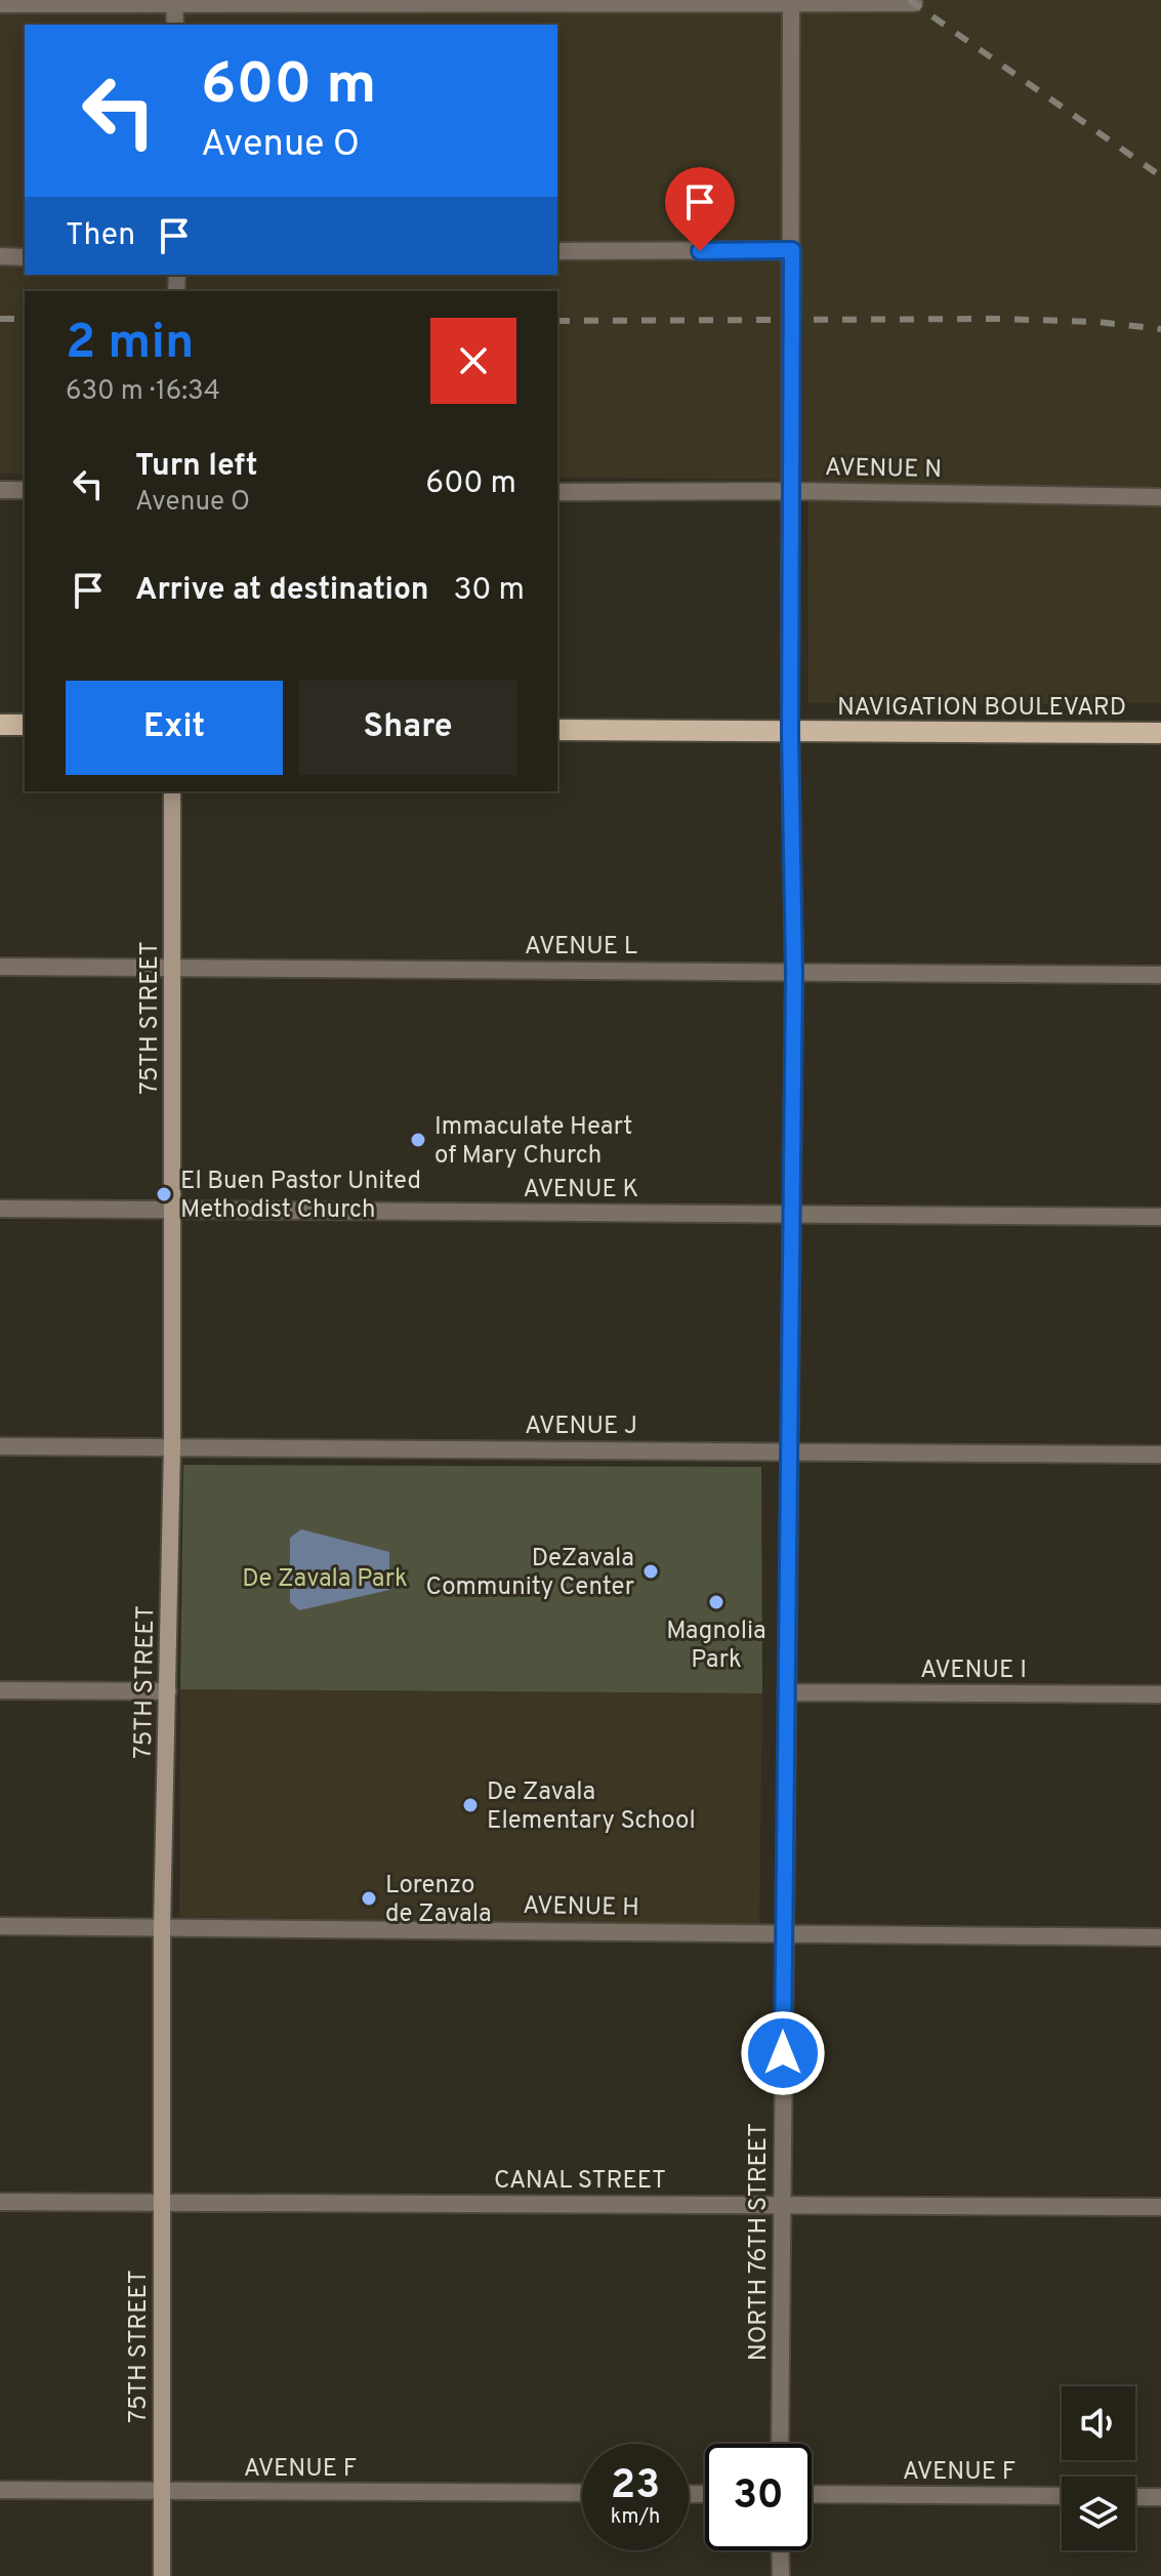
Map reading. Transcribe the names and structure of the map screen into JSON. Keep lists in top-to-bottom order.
{
  "streets": {
    "main road": ["NAVIGATION BOULEVARD", "75TH STREET"],
    "street": [
      "AVENUE N",
      "AVENUE L",
      "AVENUE K",
      "AVENUE J",
      "AVENUE I",
      "AVENUE H",
      "CANAL STREET",
      "NORTH 76TH STREET",
      "AVENUE F"
    ]
  },
  "crossings": [
    ["AVENUE N", "NORTH 76TH STREET"],
    ["NAVIGATION BOULEVARD", "NORTH 76TH STREET"],
    ["AVENUE L", "75TH STREET"],
    ["AVENUE L", "NORTH 76TH STREET"],
    ["75TH STREET", "AVENUE K"],
    ["75TH STREET", "AVENUE J"],
    ["75TH STREET", "AVENUE H"],
    ["75TH STREET", "CANAL STREET"],
    ["75TH STREET", "AVENUE F"],
    ["AVENUE K", "NORTH 76TH STREET"],
    ["AVENUE J", "NORTH 76TH STREET"],
    ["AVENUE I", "NORTH 76TH STREET"],
    ["AVENUE H", "NORTH 76TH STREET"],
    ["CANAL STREET", "NORTH 76TH STREET"]
  ],
  "parks": ["De Zavala Park"],
  "places": [
    "Immaculate Heart of Mary Church",
    "El Buen Pastor United Methodist Church",
    "DeZavala Community Center",
    "Magnolia Park",
    "De Zavala Elementary School",
    "Lorenzo de Zavala"
  ],
  "page": {
    "turn": ["600 m", "Avenue O"],
    "then": "Then",
    "heading": ["2 min", "630 m · 16:34"],
    "list": [
      {
        "name": "Turn left",
        "note": "Avenue O",
        "value": "600 m"
      },
      {
        "name": "Arrive at destination",
        "value": "30 m"
      }
    ],
    "buttons": ["Exit", "Share"],
    "speed": "23 km/h",
    "limit": "30"
  }
}
